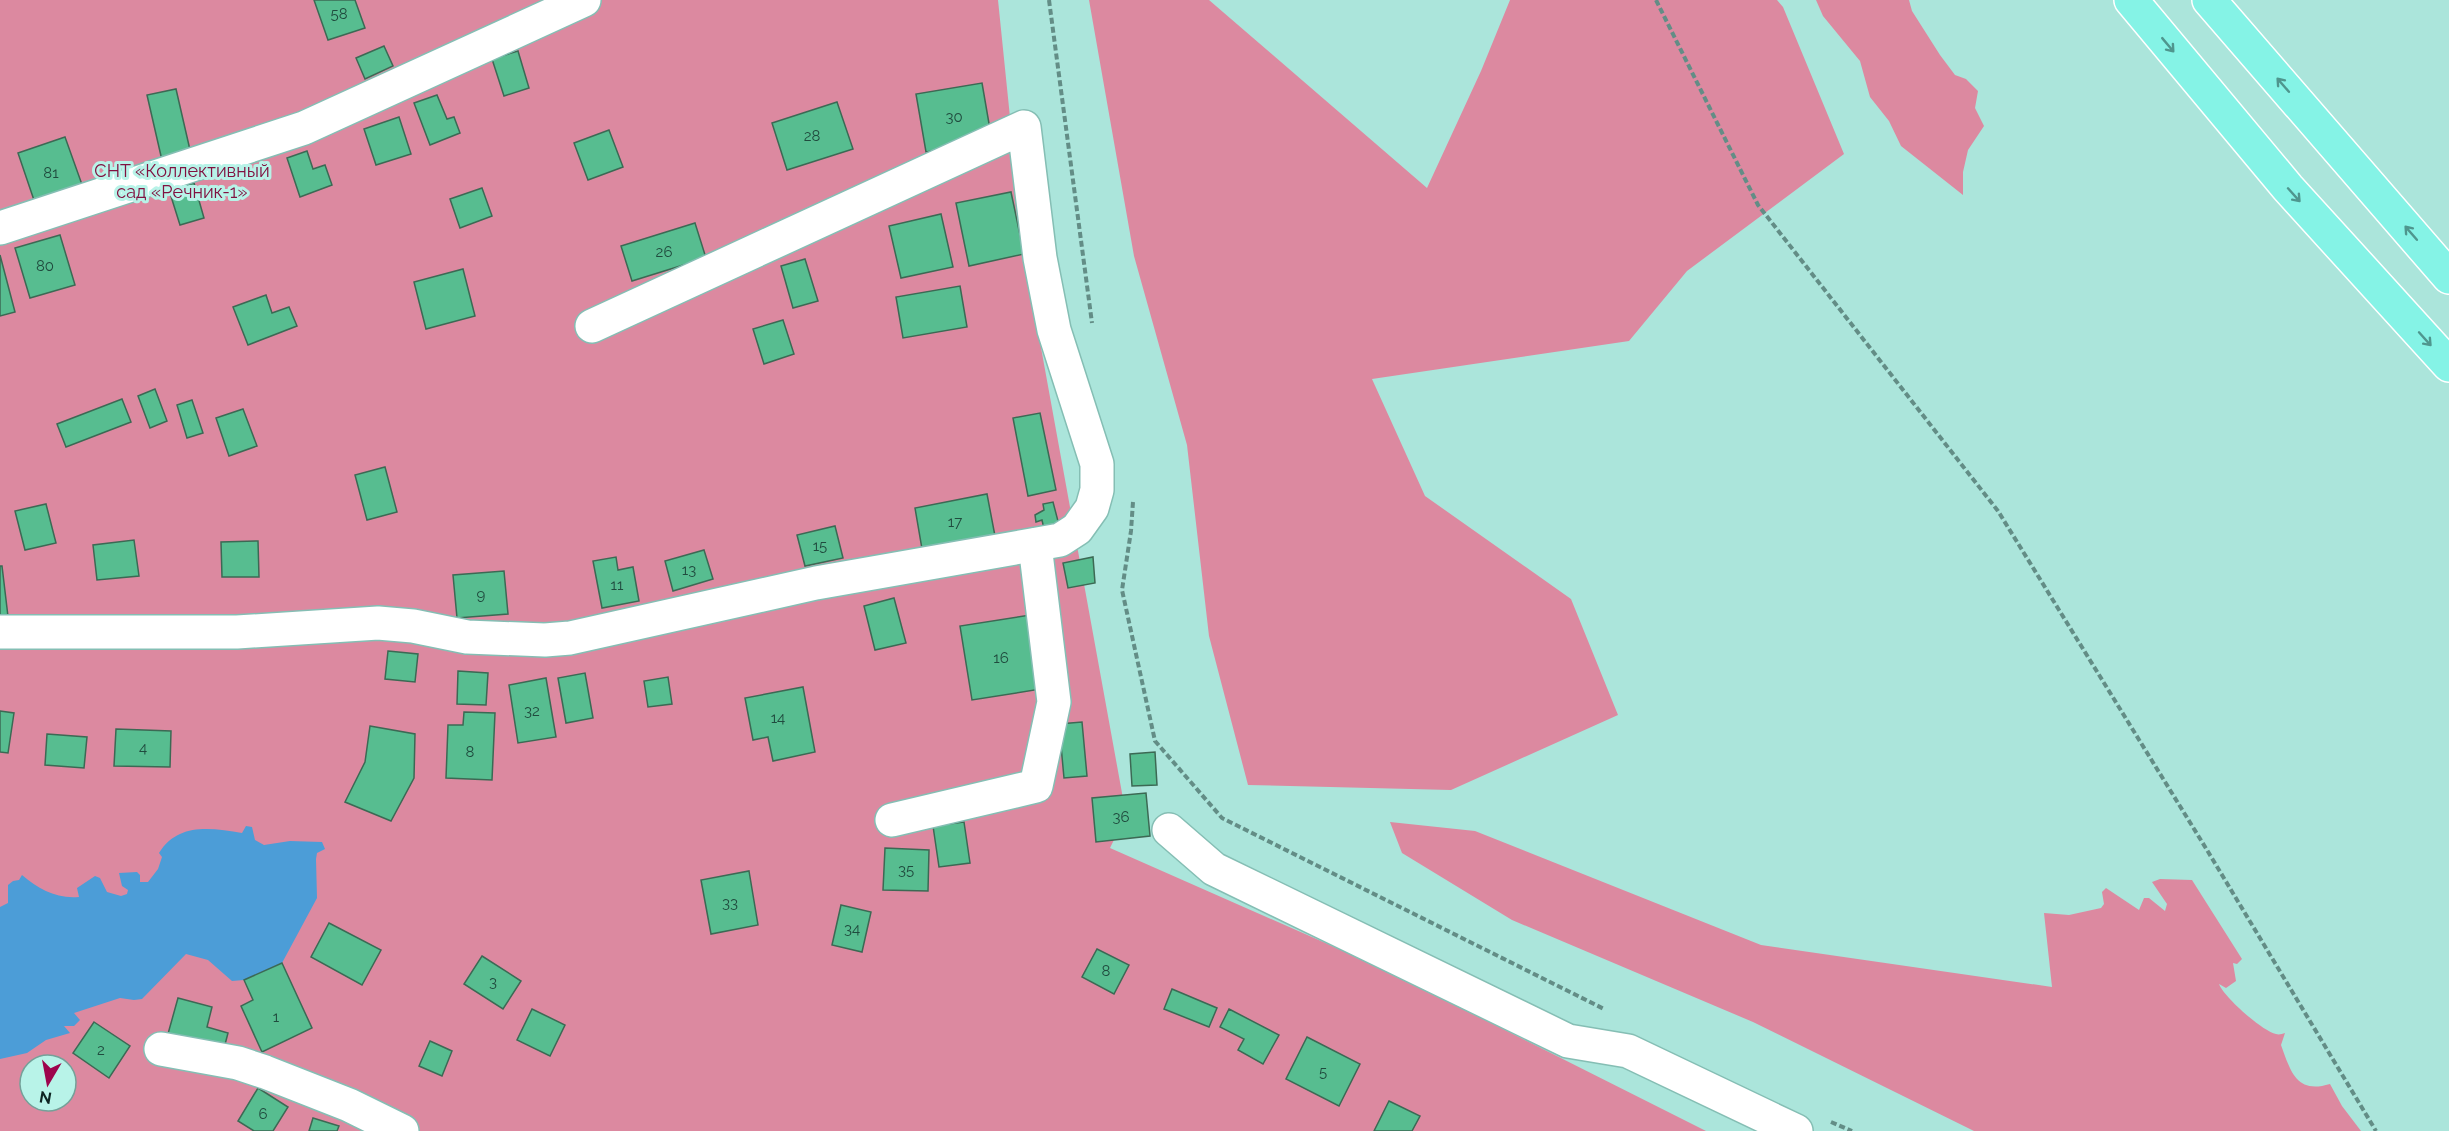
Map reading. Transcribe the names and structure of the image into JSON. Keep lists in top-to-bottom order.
{
  "parks": ["СНТ «Коллективный сад «Речник-1»"],
  "house_numbers": [
    "58",
    "30",
    "28",
    "81",
    "26",
    "80",
    "17",
    "15",
    "13",
    "11",
    "9",
    "16",
    "32",
    "14",
    "4",
    "8",
    "36",
    "35",
    "33",
    "34",
    "8",
    "3",
    "1",
    "2",
    "5",
    "6"
  ],
  "north": "bottom"
}
